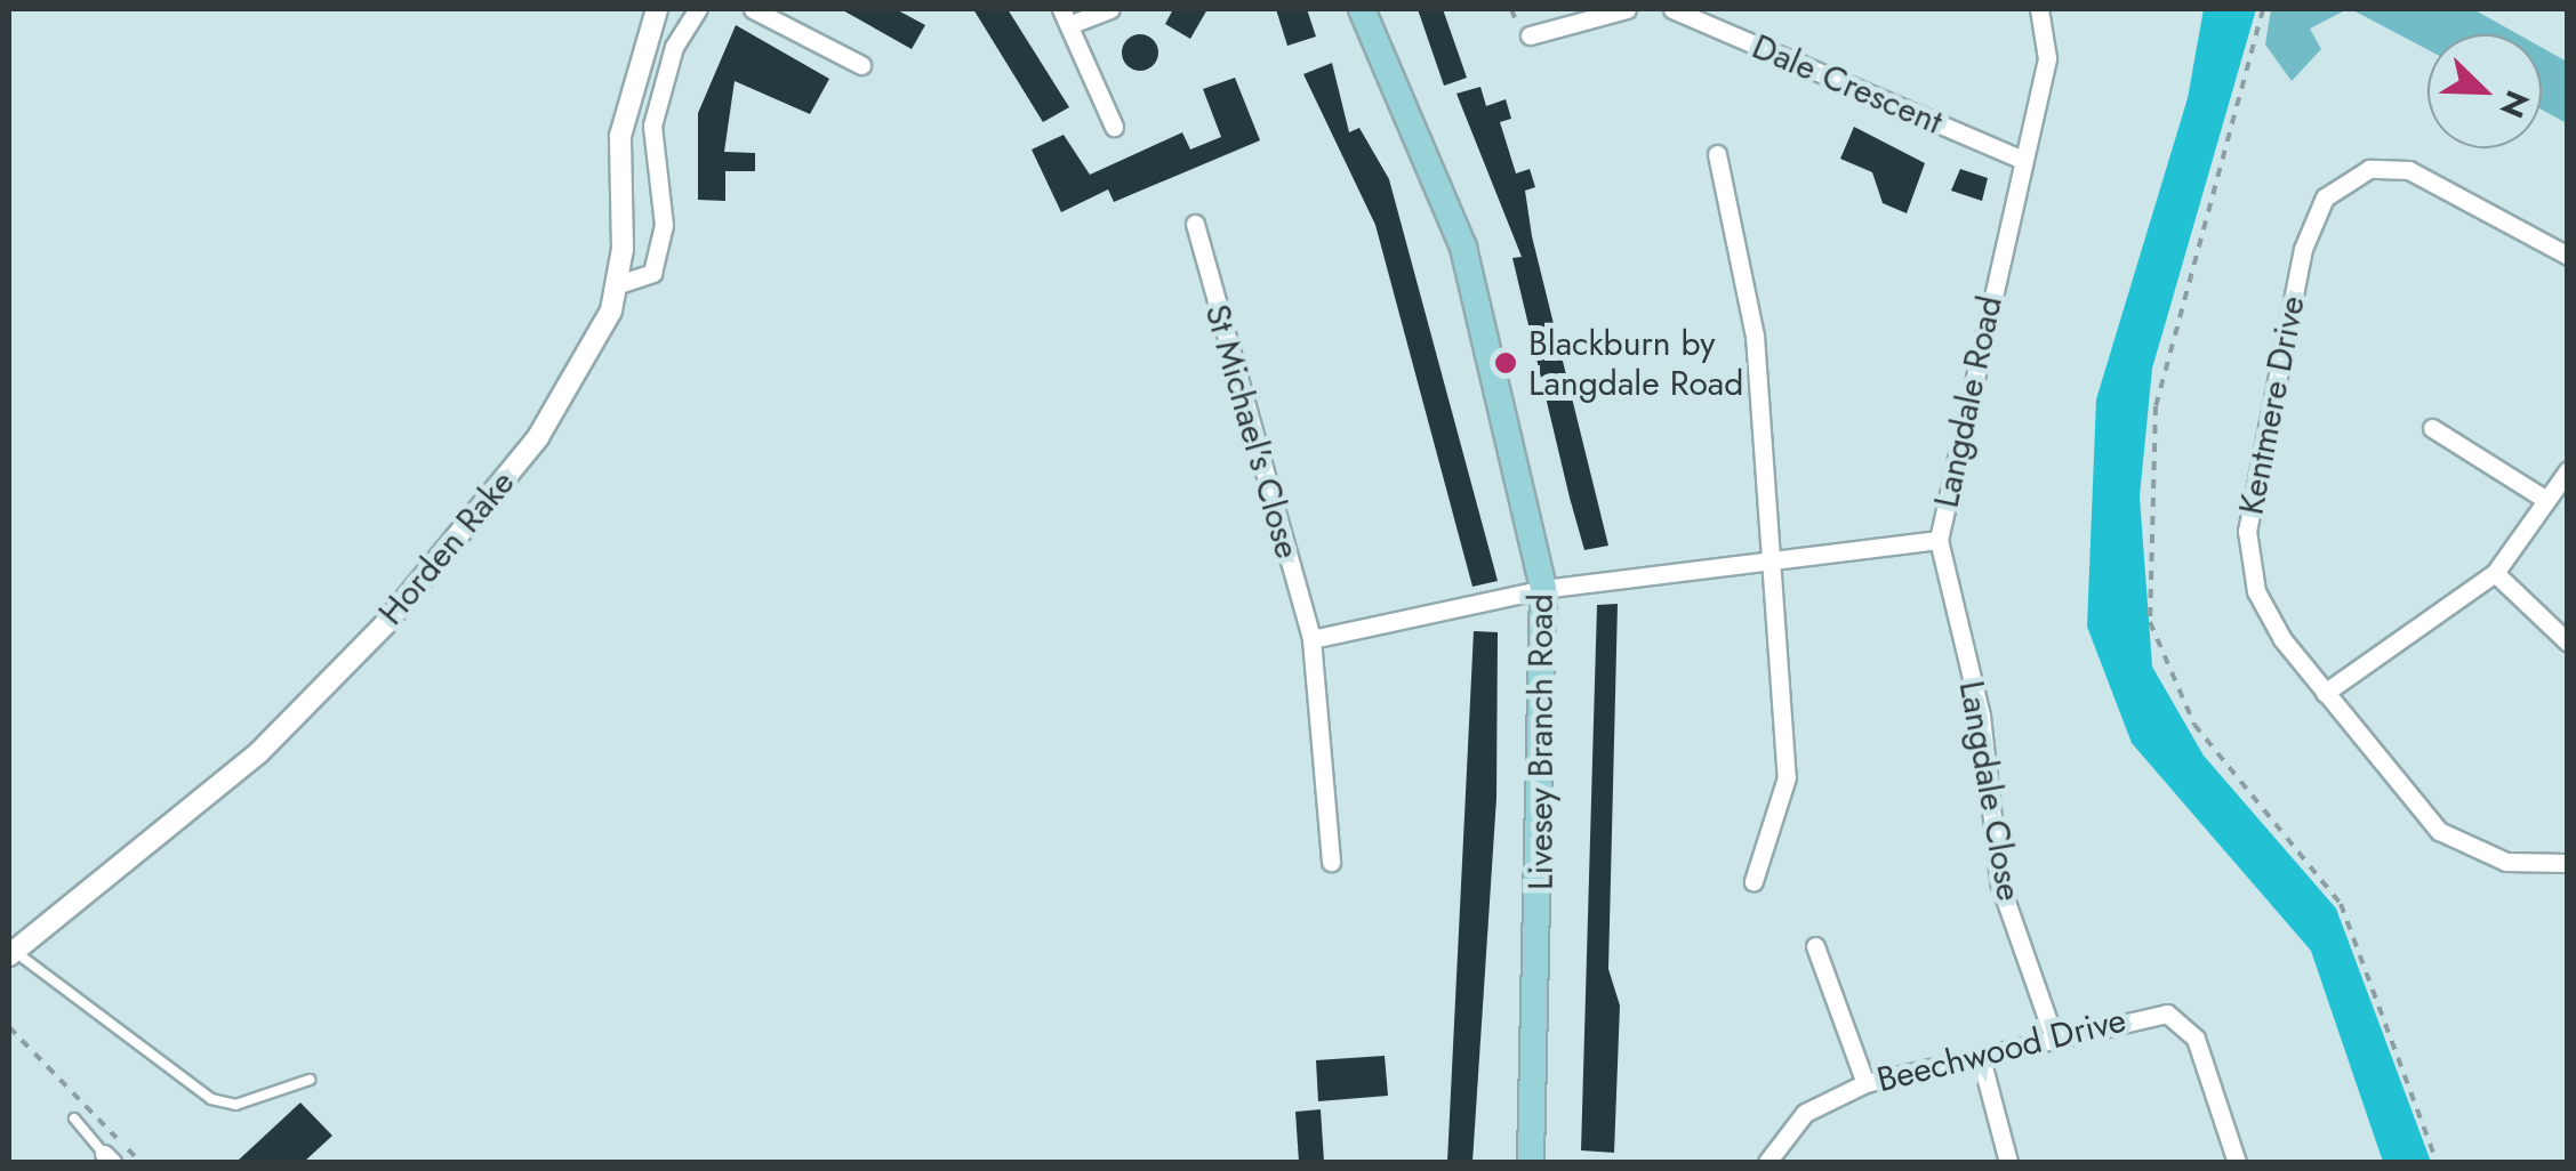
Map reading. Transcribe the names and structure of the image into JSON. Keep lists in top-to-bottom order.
{
  "streets": {
    "main road": ["Livesey Branch Road"],
    "street": [
      "Dale Crescent",
      "Langdale Road",
      "Kentmere Drive",
      "St Michael's Close",
      "Horden Rake",
      "Langdale Close",
      "Beechwood Drive"
    ]
  },
  "crossings": [
    ["Dale Crescent", "Langdale Road"],
    ["Langdale Road", "Livesey Branch Road"],
    ["Langdale Road", "Langdale Close"],
    ["Langdale Close", "Beechwood Drive"]
  ],
  "places": ["Blackburn by Langdale Road"],
  "north": "bottom right"
}
